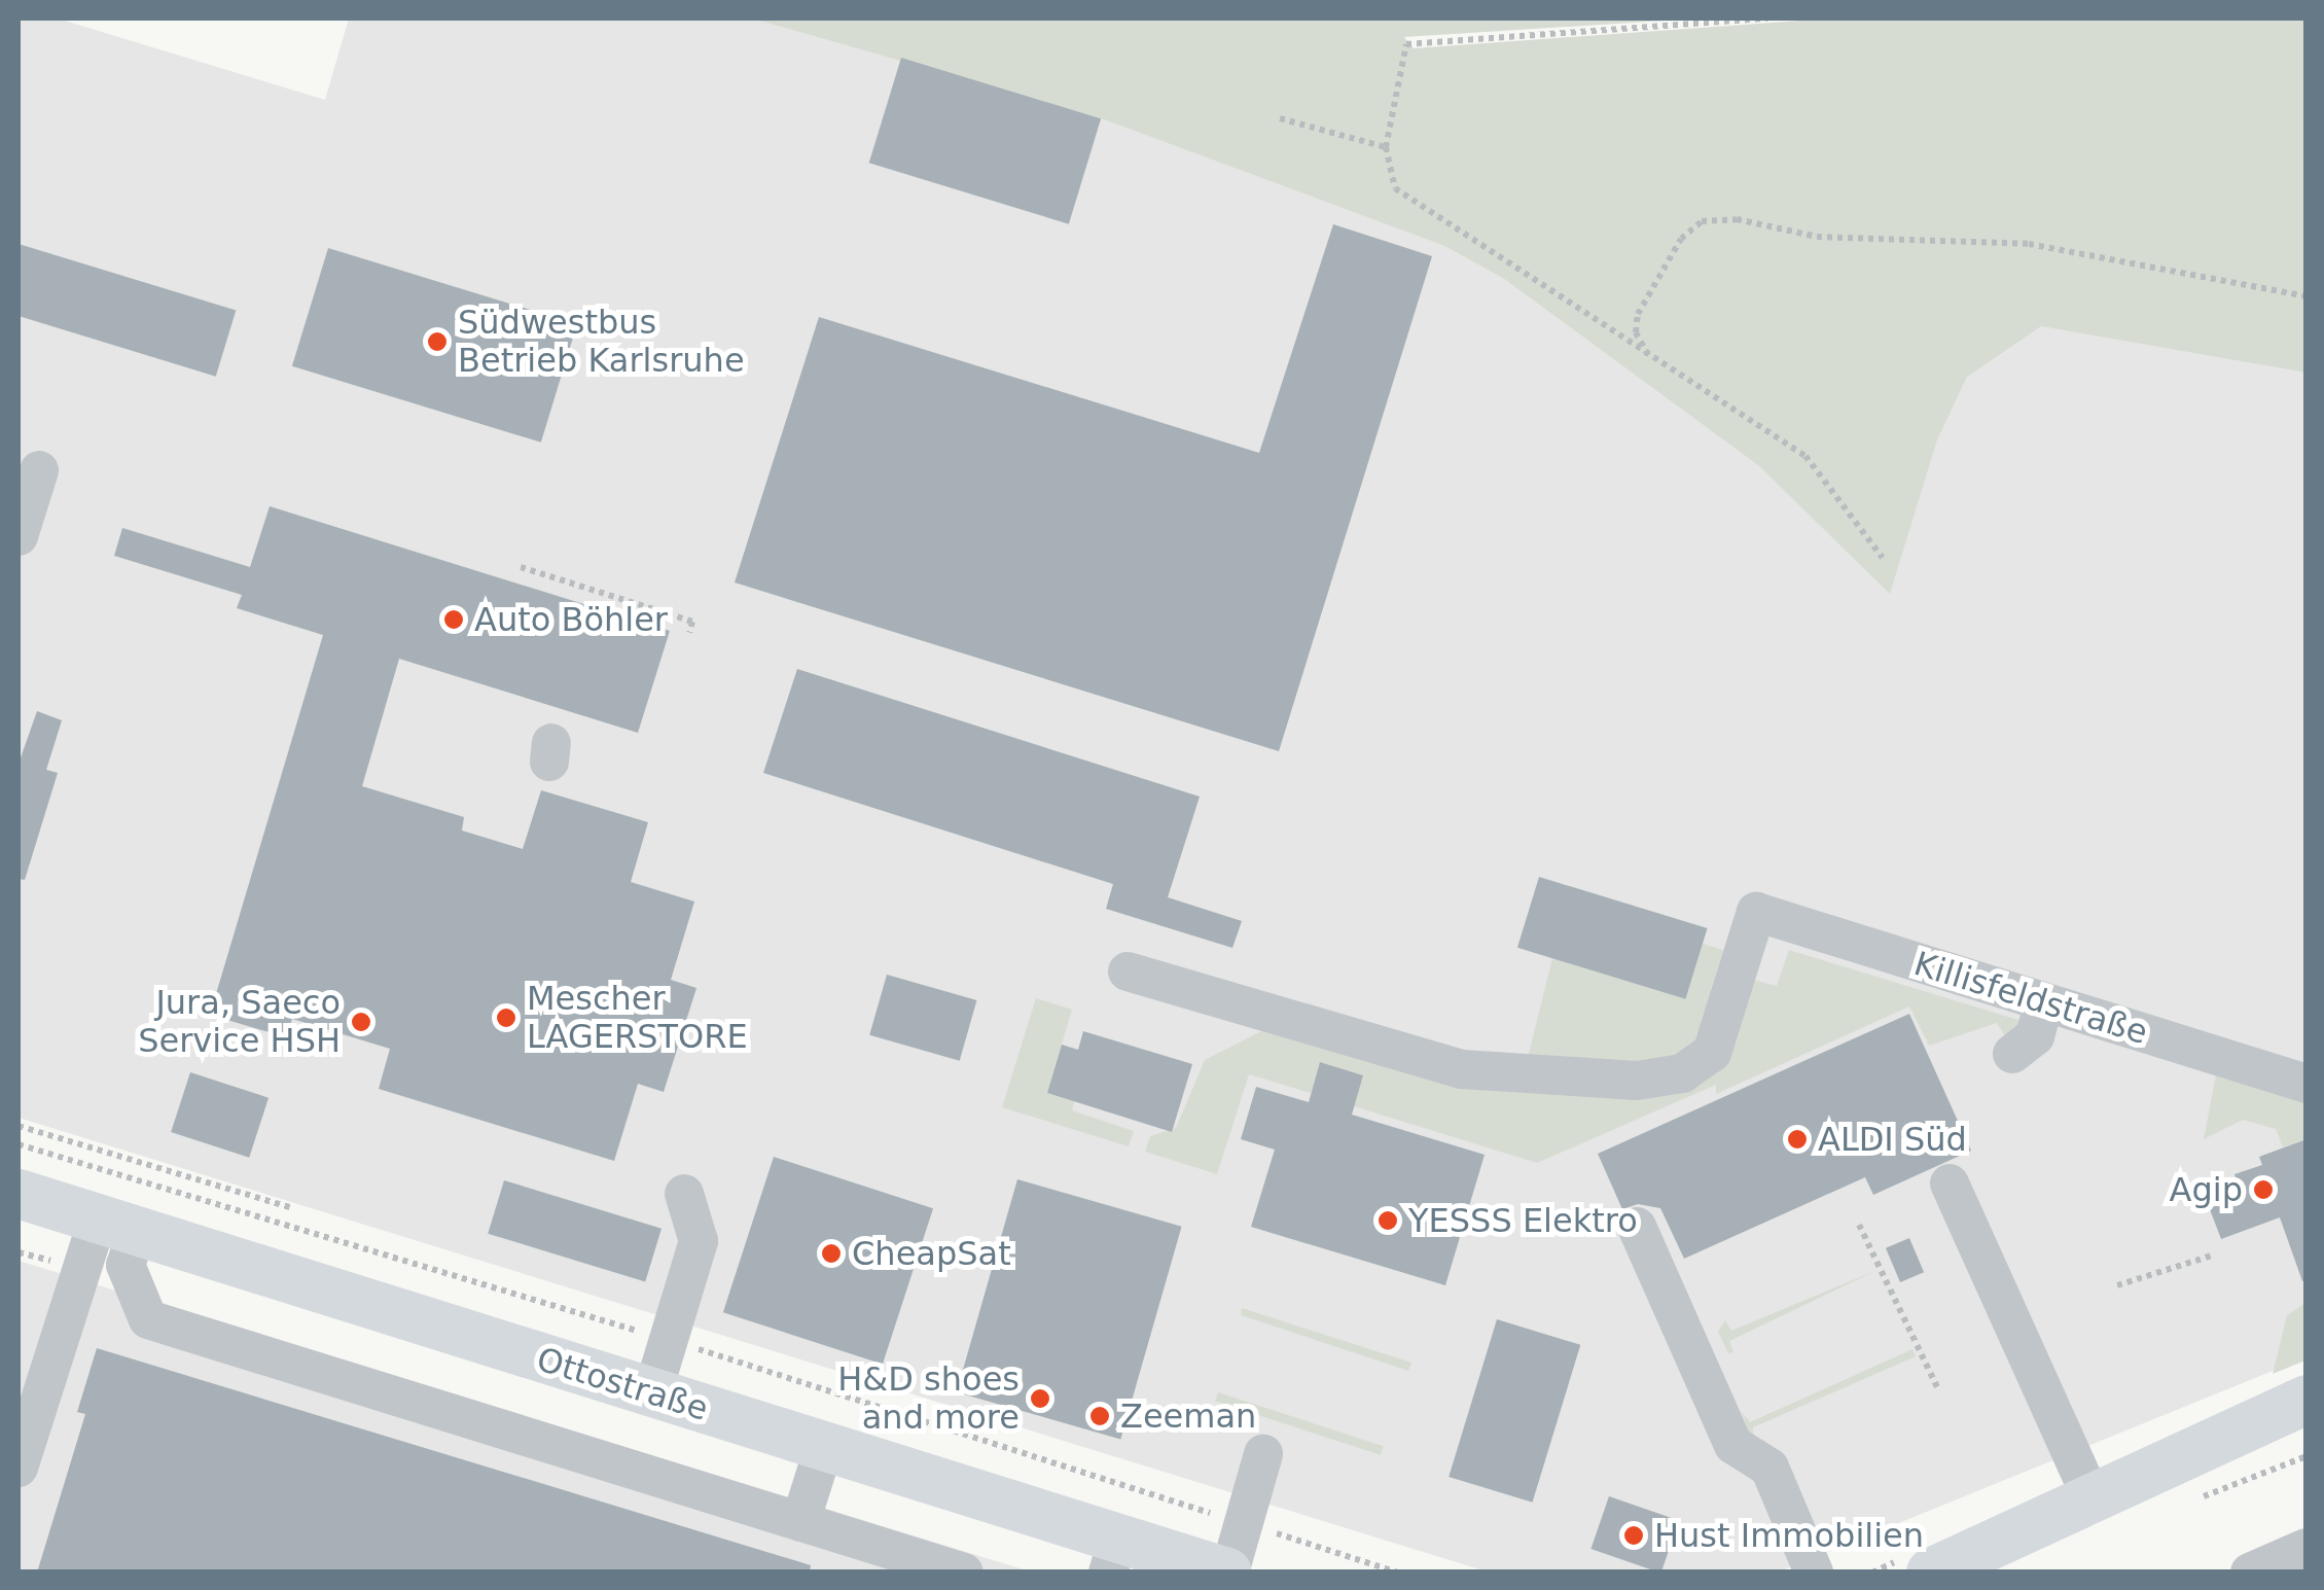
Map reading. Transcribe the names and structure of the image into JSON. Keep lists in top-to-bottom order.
{
  "streets": {
    "main road": ["Ottostraße"],
    "street": ["Killisfeldstraße"]
  },
  "places": [
    "Südwestbus Betrieb Karlsruhe",
    "Auto Böhler",
    "Mescher LAGERSTORE",
    "Jura, Saeco Service HSH",
    "ALDI Süd",
    "Agip",
    "YESSS Elektro",
    "CheapSat",
    "H&D shoes and more",
    "Zeeman",
    "Hust Immobilien"
  ]
}
